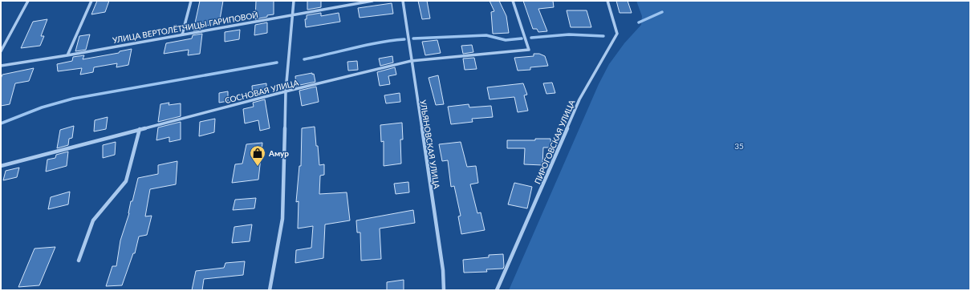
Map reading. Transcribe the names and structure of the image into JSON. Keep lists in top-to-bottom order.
{
  "streets": {
    "street": [
      "УЛИЦА ВЕРТОЛЁТЧИЦЫ ГАРИПОВОЙ",
      "СОСНОВАЯ УЛИЦА",
      "ПИРОГОВСКАЯ УЛИЦА",
      "УЛЬЯНОВСКАЯ УЛИЦА"
    ]
  },
  "crossings": [
    ["СОСНОВАЯ УЛИЦА", "УЛЬЯНОВСКАЯ УЛИЦА"]
  ],
  "parks": ["35"],
  "places": {
    "shop": ["Амур"]
  }
}
